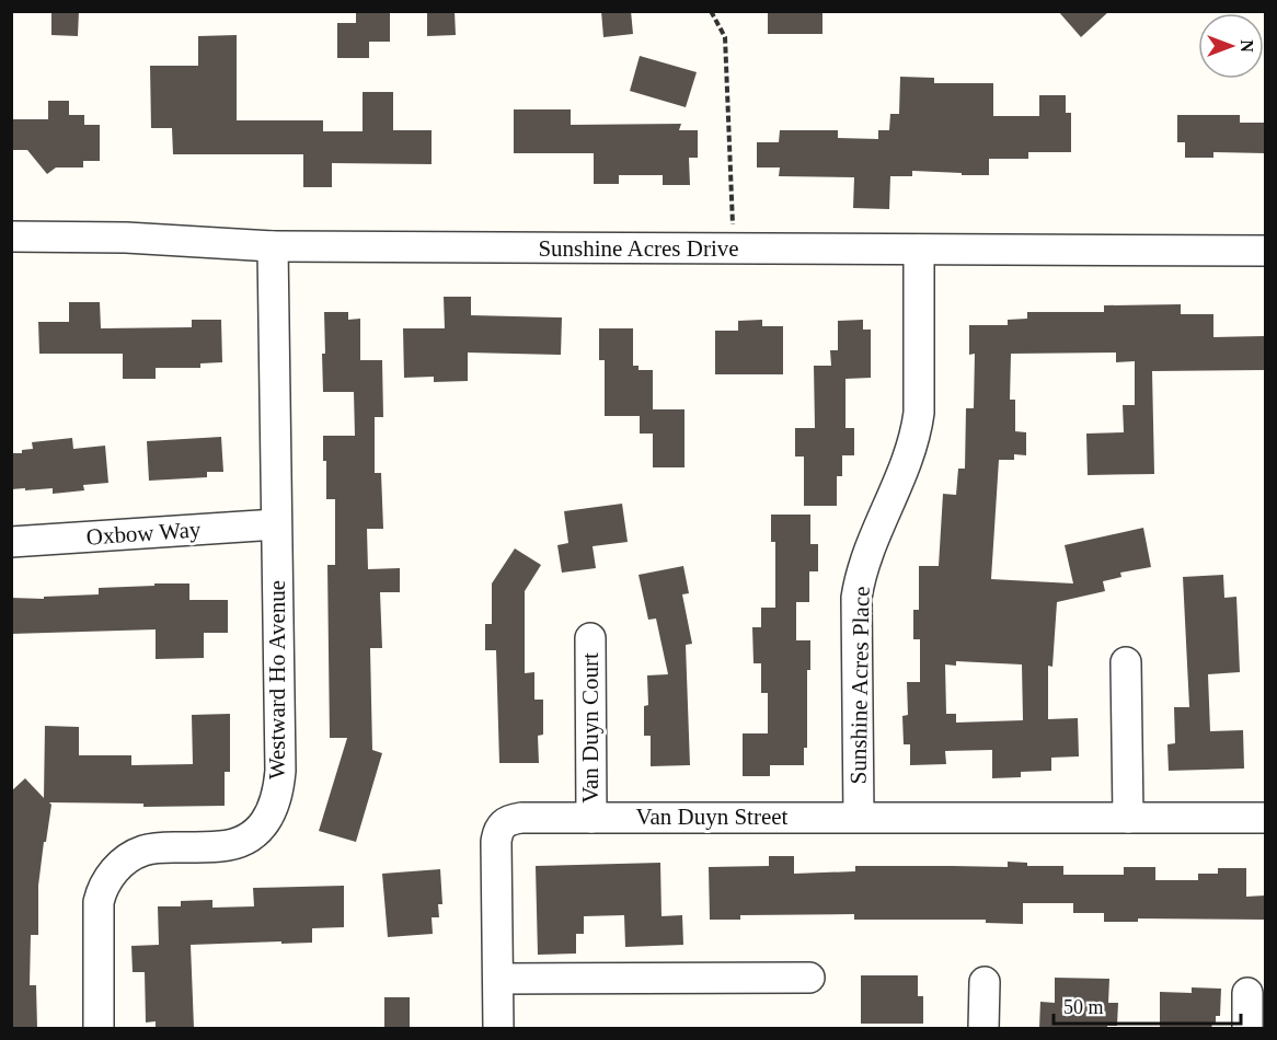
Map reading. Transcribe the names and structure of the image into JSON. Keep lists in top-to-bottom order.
{
  "streets": {
    "street": [
      "Sunshine Acres Drive",
      "Oxbow Way",
      "Westward Ho Avenue",
      "Sunshine Acres Place",
      "Van Duyn Court",
      "Van Duyn Street"
    ]
  },
  "crossings": [
    ["Sunshine Acres Drive", "Westward Ho Avenue"],
    ["Sunshine Acres Drive", "Sunshine Acres Place"],
    ["Oxbow Way", "Westward Ho Avenue"],
    ["Sunshine Acres Place", "Van Duyn Street"],
    ["Van Duyn Court", "Van Duyn Street"]
  ],
  "scale_bar": "50 m",
  "north": "right"
}
